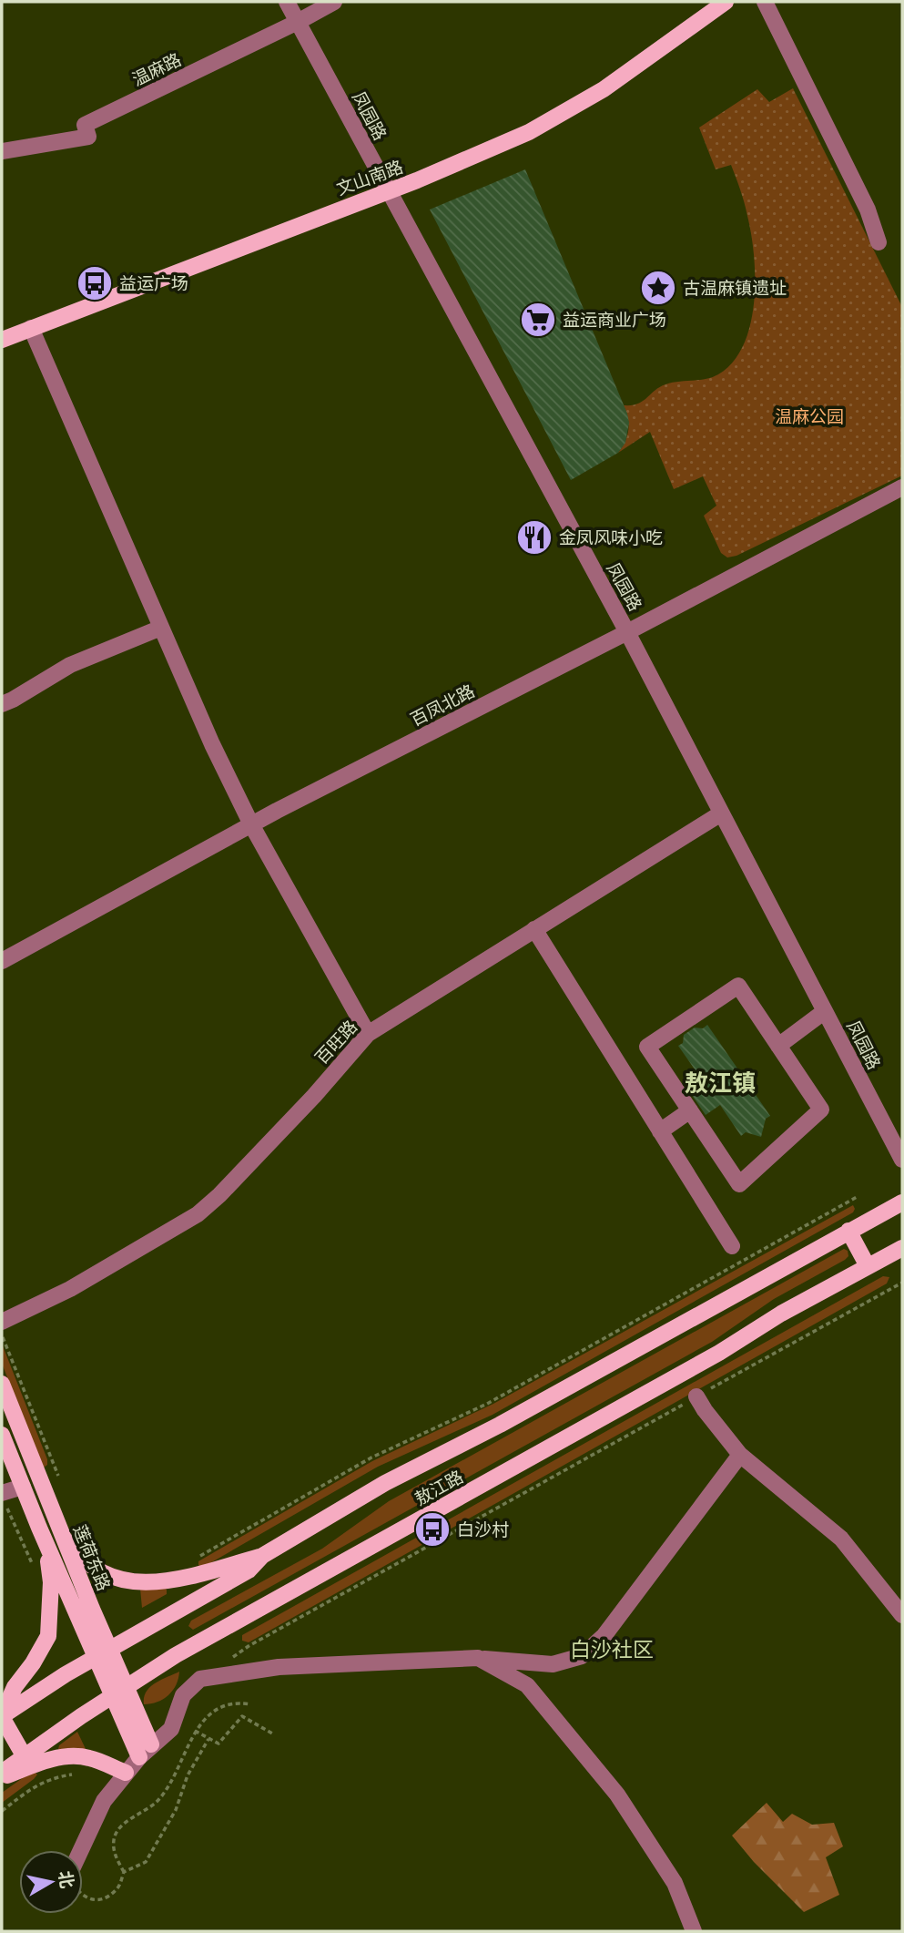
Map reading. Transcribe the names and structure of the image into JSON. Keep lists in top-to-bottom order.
{
  "streets": {
    "main road": ["文山南路", "敖江路", "莲荷东路"],
    "street": [
      "温麻路",
      "凤园路",
      "百凤北路",
      "百旺路"
    ]
  },
  "crossings": [
    ["温麻路", "凤园路"],
    ["凤园路", "文山南路"],
    ["凤园路", "百凤北路"],
    ["凤园路", "百旺路"],
    ["敖江路", "莲荷东路"]
  ],
  "districts": ["敖江镇", "白沙社区"],
  "parks": ["温麻公园"],
  "places": {
    "bus stop": ["益运广场", "白沙村"],
    "place": ["古温麻镇遗址"],
    "supermarket": ["益运商业广场"],
    "restaurant": ["金凤风味小吃"]
  },
  "north": "right"
}
